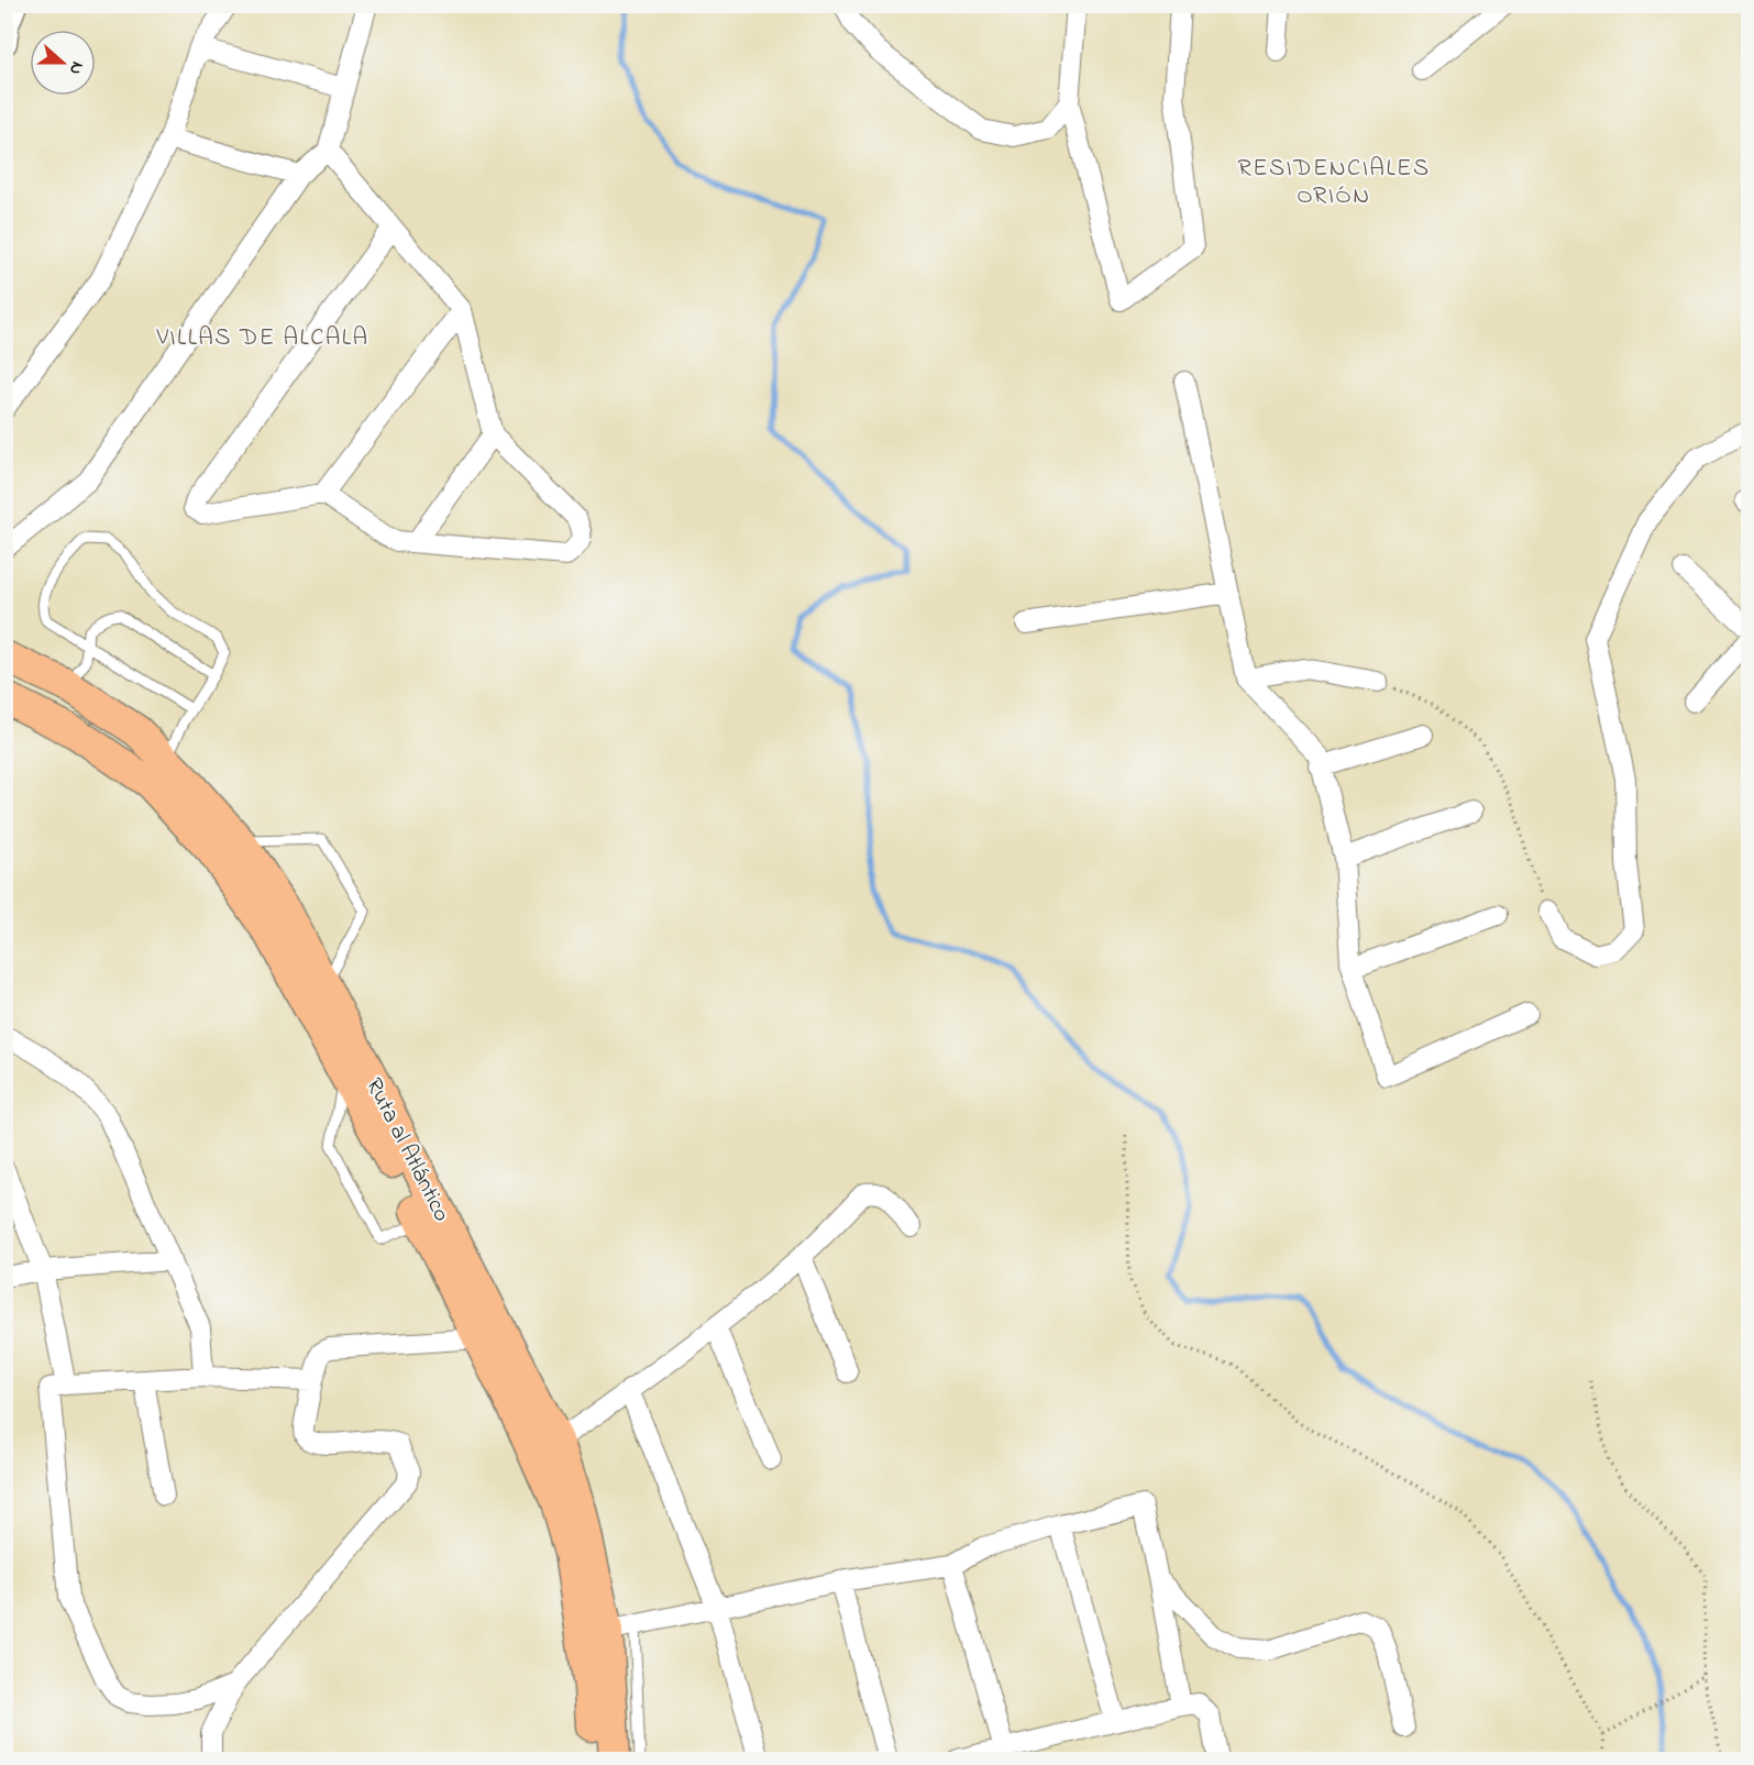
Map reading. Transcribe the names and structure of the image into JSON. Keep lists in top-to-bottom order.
{
  "streets": {
    "highway": ["Ruta al Atlántico"]
  },
  "districts": ["RESIDENCIALES ORIÓN", "VILLAS DE ALCALA"],
  "north": "right"
}
